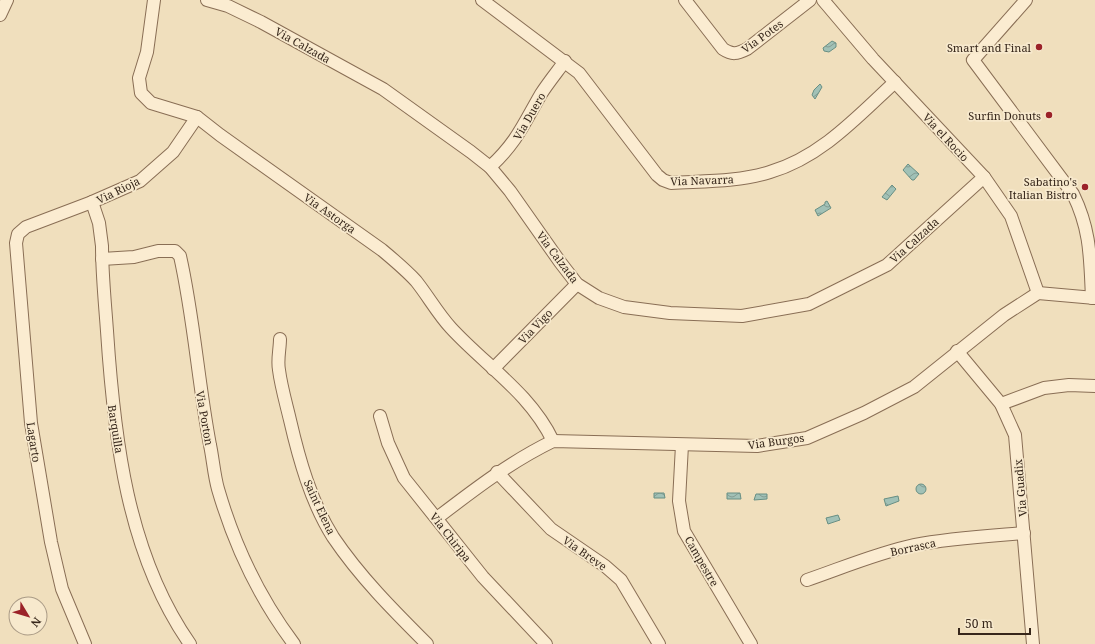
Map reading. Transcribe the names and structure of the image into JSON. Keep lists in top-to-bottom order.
{
  "streets": {
    "street": [
      "Via Potes",
      "Via Calzada",
      "Via Duero",
      "Via el Rocio",
      "Via Navarra",
      "Via Rioja",
      "Via Astorga",
      "Via Vigo",
      "Via Porton",
      "Barquilla",
      "Via Burgos",
      "Lagarto",
      "Via Guadix",
      "Saint Elena",
      "Via Chiripa",
      "Borrasca",
      "Via Breve",
      "Campestre"
    ]
  },
  "crossings": [
    ["Via Calzada", "Via Duero"],
    ["Via Calzada", "Via el Rocio"],
    ["Via Calzada", "Via Vigo"],
    ["Via Duero", "Via Navarra"],
    ["Via el Rocio", "Via Navarra"],
    ["Via el Rocio", "Via Burgos"],
    ["Via Rioja", "Via Astorga"],
    ["Via Rioja", "Barquilla"],
    ["Via Rioja", "Lagarto"],
    ["Via Astorga", "Via Vigo"],
    ["Via Astorga", "Via Burgos"],
    ["Via Porton", "Barquilla"],
    ["Via Burgos", "Via Guadix"],
    ["Via Burgos", "Via Chiripa"],
    ["Via Burgos", "Via Breve"],
    ["Via Burgos", "Campestre"],
    ["Via Guadix", "Borrasca"]
  ],
  "places": ["Smart and Final", "Surfin Donuts", "Sabatino's Italian Bistro"],
  "scale_bar": "50 m",
  "north": "bottom right"
}
